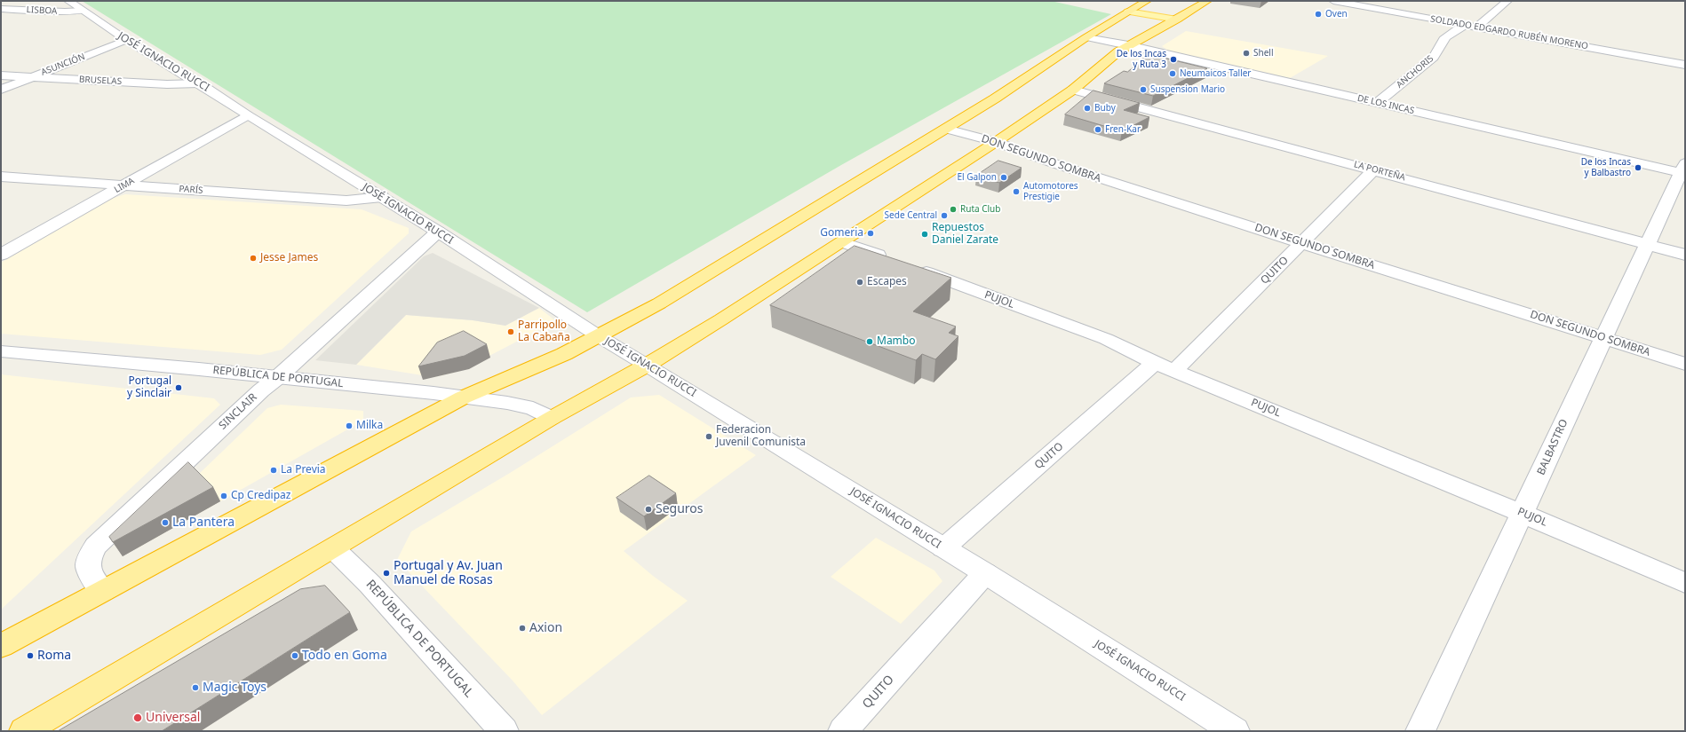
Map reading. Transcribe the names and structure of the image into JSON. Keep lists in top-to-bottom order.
{
  "streets": {
    "street": [
      "LISBOA",
      "SOLDADO EDGARDO RUBÉN MORENO",
      "JOSÉ IGNACIO RUCCI",
      "ASUNCIÓN",
      "ANCHORIS",
      "BRUSELAS",
      "DE LOS INCAS",
      "DON SEGUNDO SOMBRA",
      "LA PORTEÑA",
      "LIMA",
      "PARÍS",
      "QUITO",
      "PUJOL",
      "REPÚBLICA DE PORTUGAL",
      "SINCLAIR",
      "BALBASTRO"
    ]
  },
  "crossings": [
    ["LISBOA", "JOSÉ IGNACIO RUCCI"],
    ["SOLDADO EDGARDO RUBÉN MORENO", "ANCHORIS"],
    ["JOSÉ IGNACIO RUCCI", "ASUNCIÓN"],
    ["JOSÉ IGNACIO RUCCI", "BRUSELAS"],
    ["JOSÉ IGNACIO RUCCI", "LIMA"],
    ["JOSÉ IGNACIO RUCCI", "PARÍS"],
    ["JOSÉ IGNACIO RUCCI", "QUITO"],
    ["JOSÉ IGNACIO RUCCI", "SINCLAIR"],
    ["ASUNCIÓN", "BRUSELAS"],
    ["ANCHORIS", "DE LOS INCAS"],
    ["DE LOS INCAS", "BALBASTRO"],
    ["DON SEGUNDO SOMBRA", "QUITO"],
    ["DON SEGUNDO SOMBRA", "BALBASTRO"],
    ["LA PORTEÑA", "QUITO"],
    ["LA PORTEÑA", "BALBASTRO"],
    ["LIMA", "PARÍS"],
    ["QUITO", "PUJOL"],
    ["PUJOL", "BALBASTRO"],
    ["REPÚBLICA DE PORTUGAL", "SINCLAIR"]
  ],
  "places": [
    "Oven",
    "Shell",
    "De los Incas y Ruta 3",
    "Neumaicos Taller",
    "Suspension Mario",
    "Buby",
    "Fren-Kar",
    "De los Incas y Balbastro",
    "El Galpon",
    "Automotores Prestigie",
    "Ruta Club",
    "Sede Central",
    "Gomeria",
    "Repuestos Daniel Zarate",
    "Jesse James",
    "Escapes",
    "Parripollo La Cabaña",
    "Mambo",
    "Portugal y Sinclair",
    "Milka",
    "Federacion Juvenil Comunista",
    "La Previa",
    "Cp Credipaz",
    "Seguros",
    "La Pantera",
    "Portugal y Av. Juan Manuel de Rosas",
    "Axion",
    "Roma",
    "Todo en Goma",
    "Magic Toys",
    "Universal"
  ]
}
